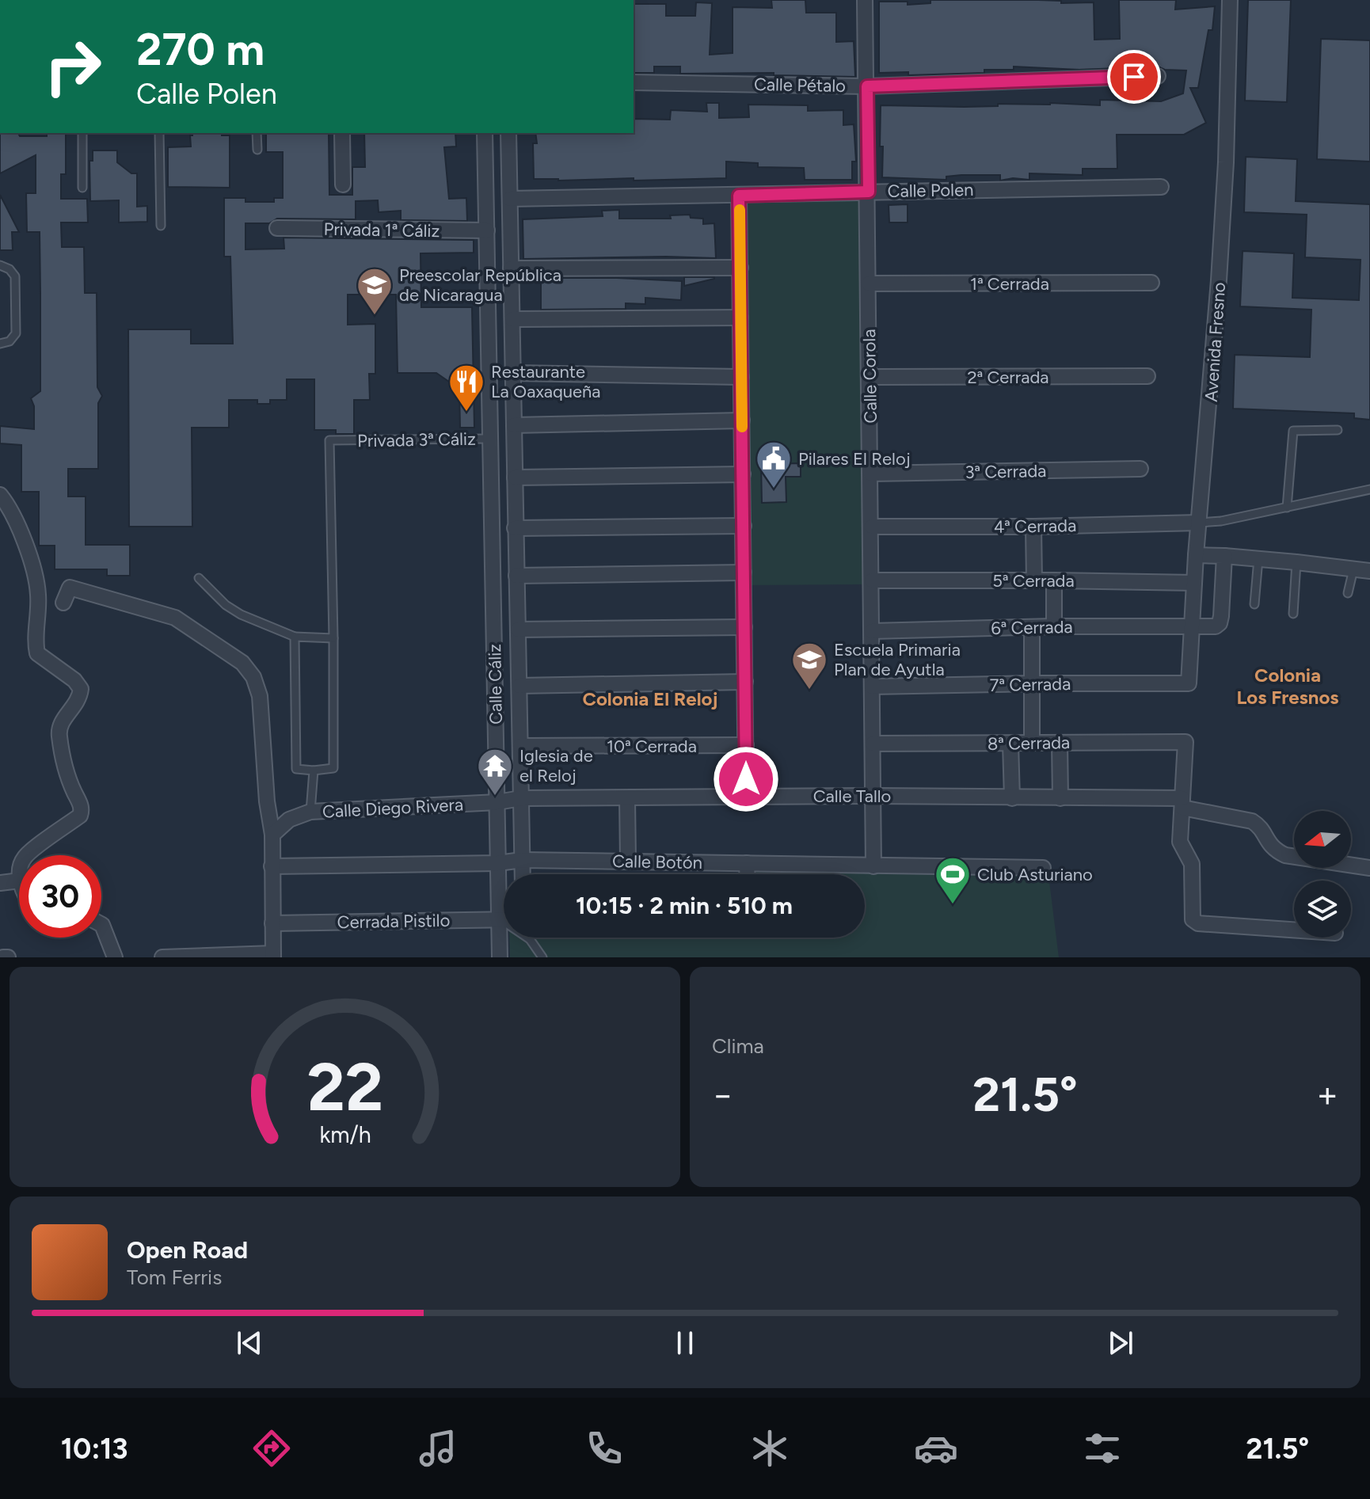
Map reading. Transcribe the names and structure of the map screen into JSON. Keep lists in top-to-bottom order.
{
  "streets": {
    "street": [
      "Calle Pétalo",
      "Calle Polen",
      "Privada 1ª Cáliz",
      "1ª Cerrada",
      "Avenida Fresno",
      "Calle Corola",
      "2ª Cerrada",
      "3ª Cerrada",
      "4ª Cerrada",
      "5ª Cerrada",
      "6ª Cerrada",
      "Calle Cáliz",
      "7ª Cerrada",
      "8ª Cerrada",
      "10ª Cerrada",
      "Calle Tallo",
      "Calle Diego Rivera",
      "Calle Botón",
      "Cerrada Pistilo"
    ],
    "lane": ["Privada 3ª Cáliz"]
  },
  "crossings": [
    ["Calle Pétalo", "Calle Corola"],
    ["Calle Polen", "Calle Corola"],
    ["Calle Polen", "Calle Cáliz"],
    ["Privada 1ª Cáliz", "Calle Cáliz"],
    ["1ª Cerrada", "Calle Corola"],
    ["Avenida Fresno", "4ª Cerrada"],
    ["Avenida Fresno", "5ª Cerrada"],
    ["Avenida Fresno", "6ª Cerrada"],
    ["Avenida Fresno", "7ª Cerrada"],
    ["Calle Corola", "2ª Cerrada"],
    ["Calle Corola", "3ª Cerrada"],
    ["Calle Corola", "4ª Cerrada"],
    ["Calle Corola", "5ª Cerrada"],
    ["Calle Corola", "6ª Cerrada"],
    ["Calle Corola", "7ª Cerrada"],
    ["Calle Corola", "8ª Cerrada"],
    ["Calle Corola", "Calle Tallo"],
    ["Calle Corola", "Calle Botón"],
    ["Privada 3ª Cáliz", "Calle Cáliz"],
    ["Calle Cáliz", "10ª Cerrada"],
    ["Calle Cáliz", "Calle Tallo"],
    ["Calle Cáliz", "Calle Diego Rivera"],
    ["Calle Cáliz", "Calle Botón"],
    ["Calle Cáliz", "Cerrada Pistilo"],
    ["8ª Cerrada", "Calle Tallo"],
    ["Calle Tallo", "Calle Diego Rivera"]
  ],
  "districts": ["Colonia Los Fresnos", "Colonia El Reloj"],
  "places": {
    "school or university": ["Preescolar República de Nicaragua", "Escuela Primaria Plan de Ayutla"],
    "restaurant": ["Restaurante La Oaxaqueña"],
    "public building": ["Pilares El Reloj"],
    "temple": ["Iglesia de el Reloj"],
    "sports": ["Club Asturiano"]
  },
  "north": "left",
  "page": {
    "turn": ["270 m", "Calle Polen"],
    "limit": "30",
    "trip": "10:15 · 2 min · 510 m",
    "tile": "Clima",
    "heat": ["−", "21.5°", "+"],
    "song": ["Open Road", "Tom Ferris"],
    "tabs": ["10:13", "21.5°"],
    "gauge": ["22", "km/h"]
  }
}
